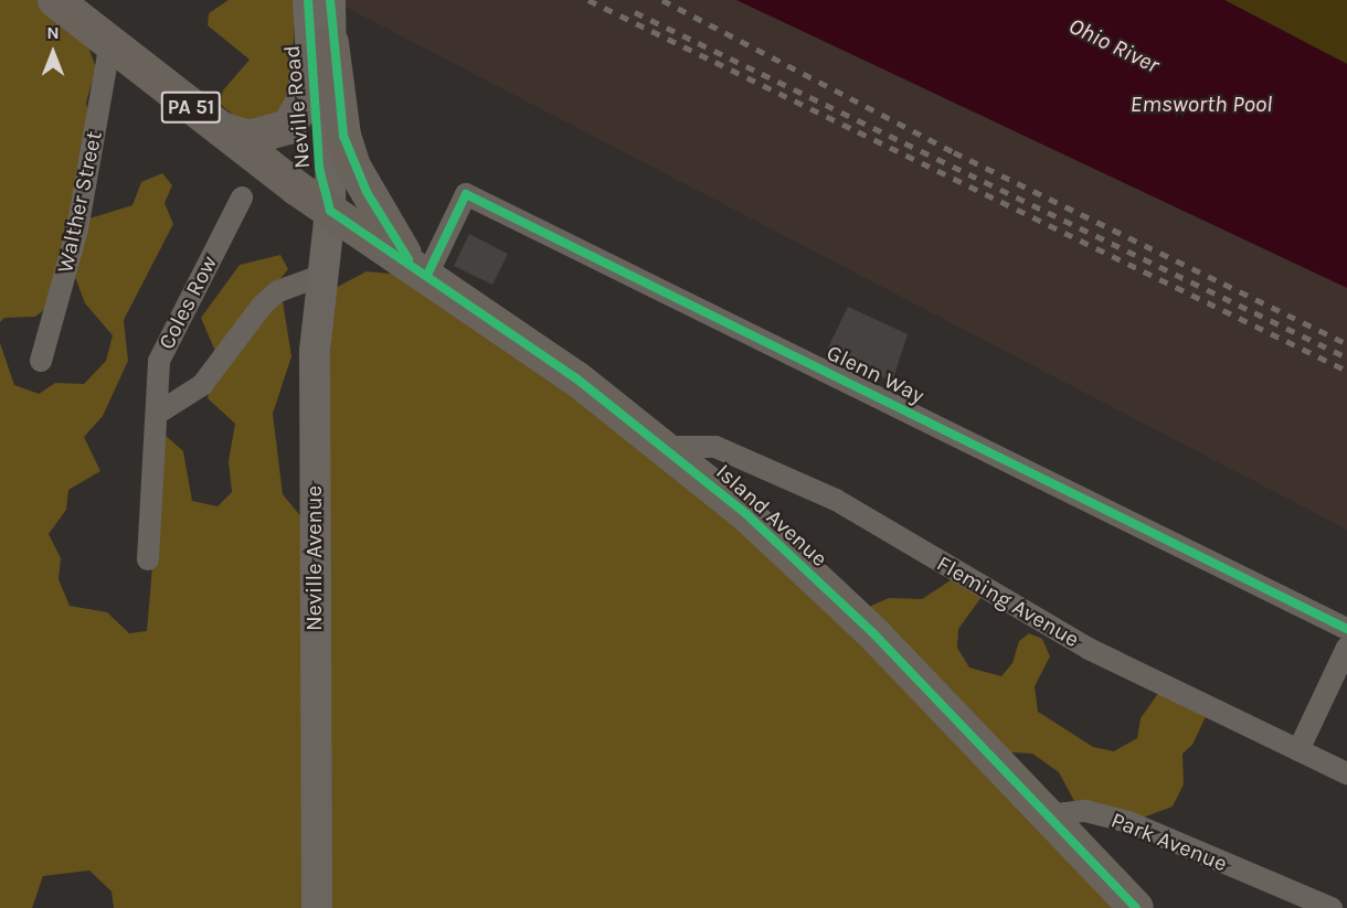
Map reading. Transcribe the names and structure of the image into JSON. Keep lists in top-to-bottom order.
{
  "streets": {
    "main road": ["PA 51", "Island Avenue"],
    "street": [
      "Neville Road",
      "Walther Street",
      "Coles Row",
      "Glenn Way",
      "Neville Avenue",
      "Fleming Avenue",
      "Park Avenue"
    ]
  },
  "crossings": [
    ["PA 51", "Neville Road"],
    ["PA 51", "Walther Street"],
    ["PA 51", "Island Avenue"],
    ["PA 51", "Neville Avenue"],
    ["Neville Road", "Island Avenue"],
    ["Neville Road", "Neville Avenue"],
    ["Glenn Way", "Island Avenue"],
    ["Island Avenue", "Neville Avenue"],
    ["Island Avenue", "Fleming Avenue"],
    ["Island Avenue", "Park Avenue"]
  ],
  "water": ["Ohio River", "Emsworth Pool"],
  "north": "top"
}
